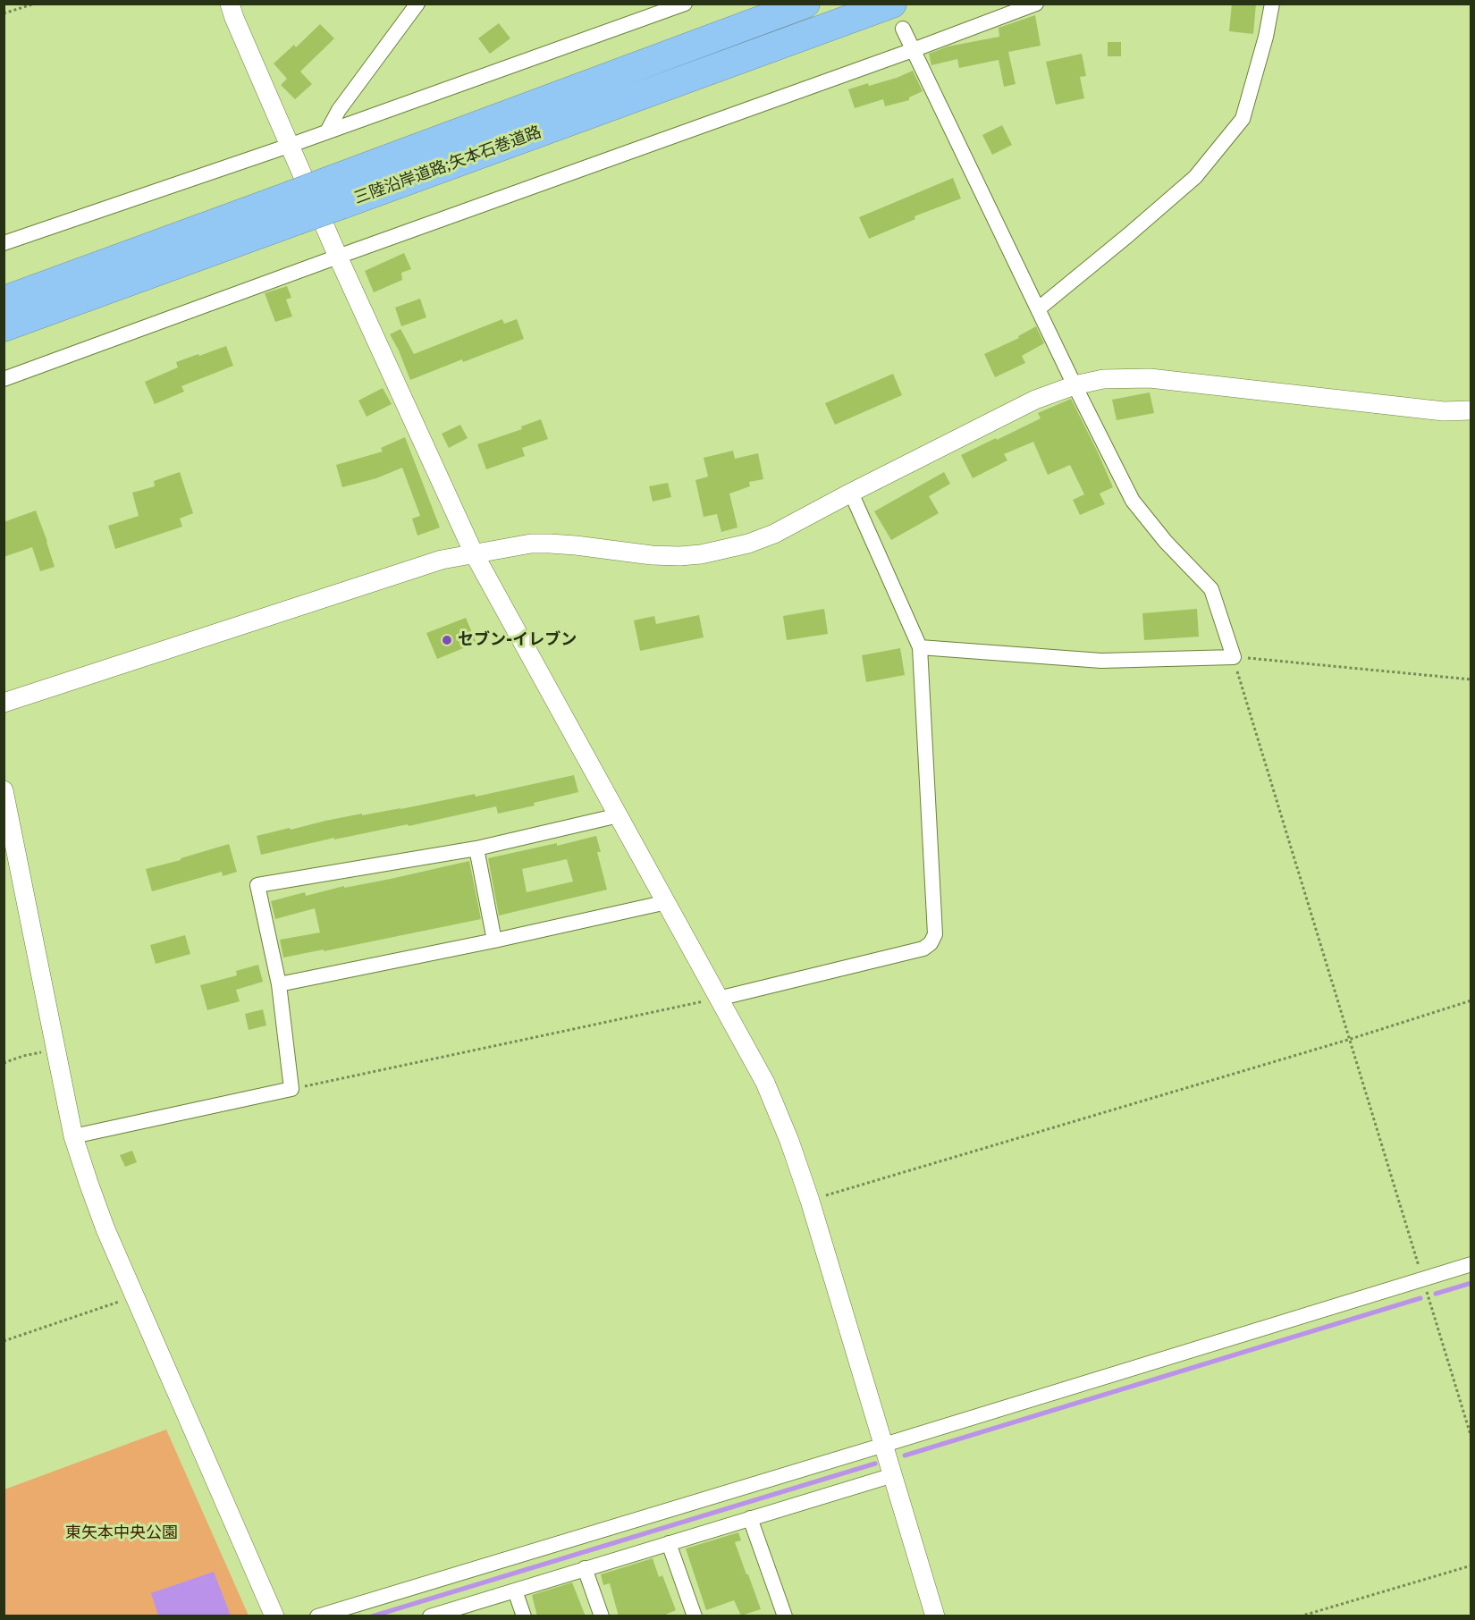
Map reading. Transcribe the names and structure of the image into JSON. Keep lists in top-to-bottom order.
{
  "streets": {
    "highway": ["三陸沿岸道路;矢本石巻道路"]
  },
  "parks": ["東矢本中央公園"],
  "places": ["セブン-イレブン"]
}
